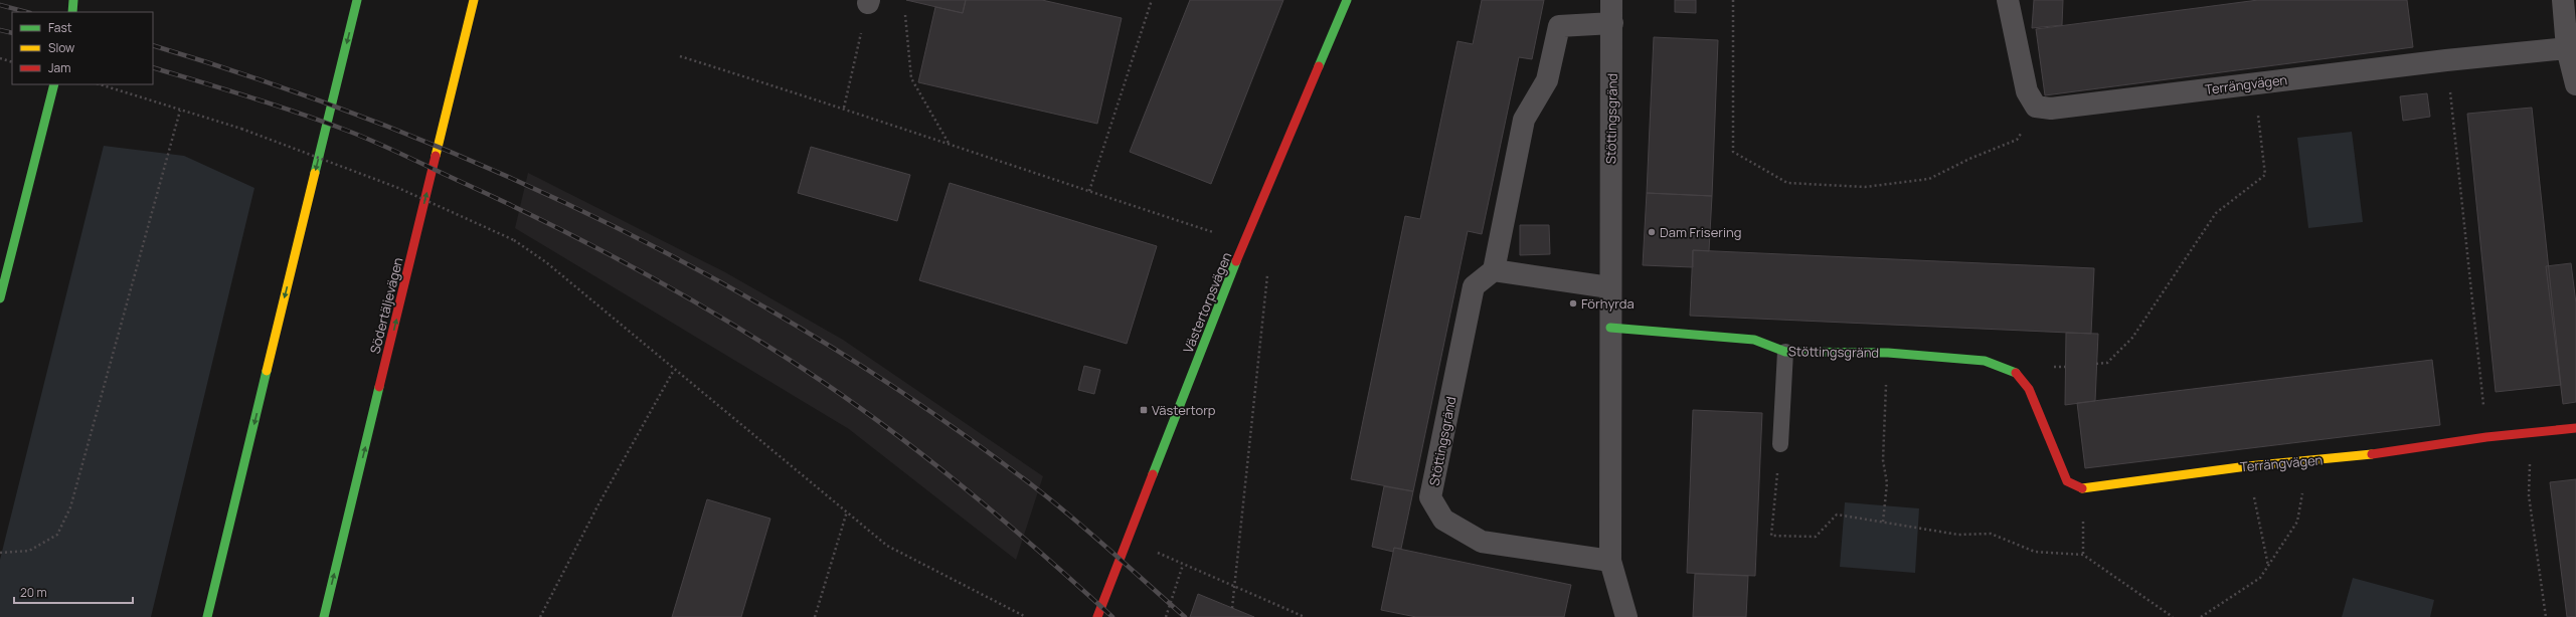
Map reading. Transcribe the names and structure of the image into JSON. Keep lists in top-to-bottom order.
{
  "streets": {
    "main road": [
      "Terrängvägen",
      "Stöttingsgränd",
      "Västertorpsvägen",
      "Södertäljevägen"
    ]
  },
  "crossings": [
    ["Terrängvägen", "Stöttingsgränd"]
  ],
  "one_way": ["Södertäljevägen"],
  "places": {
    "other": ["Dam Frisering", "Förhyrda"],
    "transit": ["Västertorp"]
  },
  "legend": ["Fast", "Slow", "Jam"],
  "scale_bar": "20 m"
}
